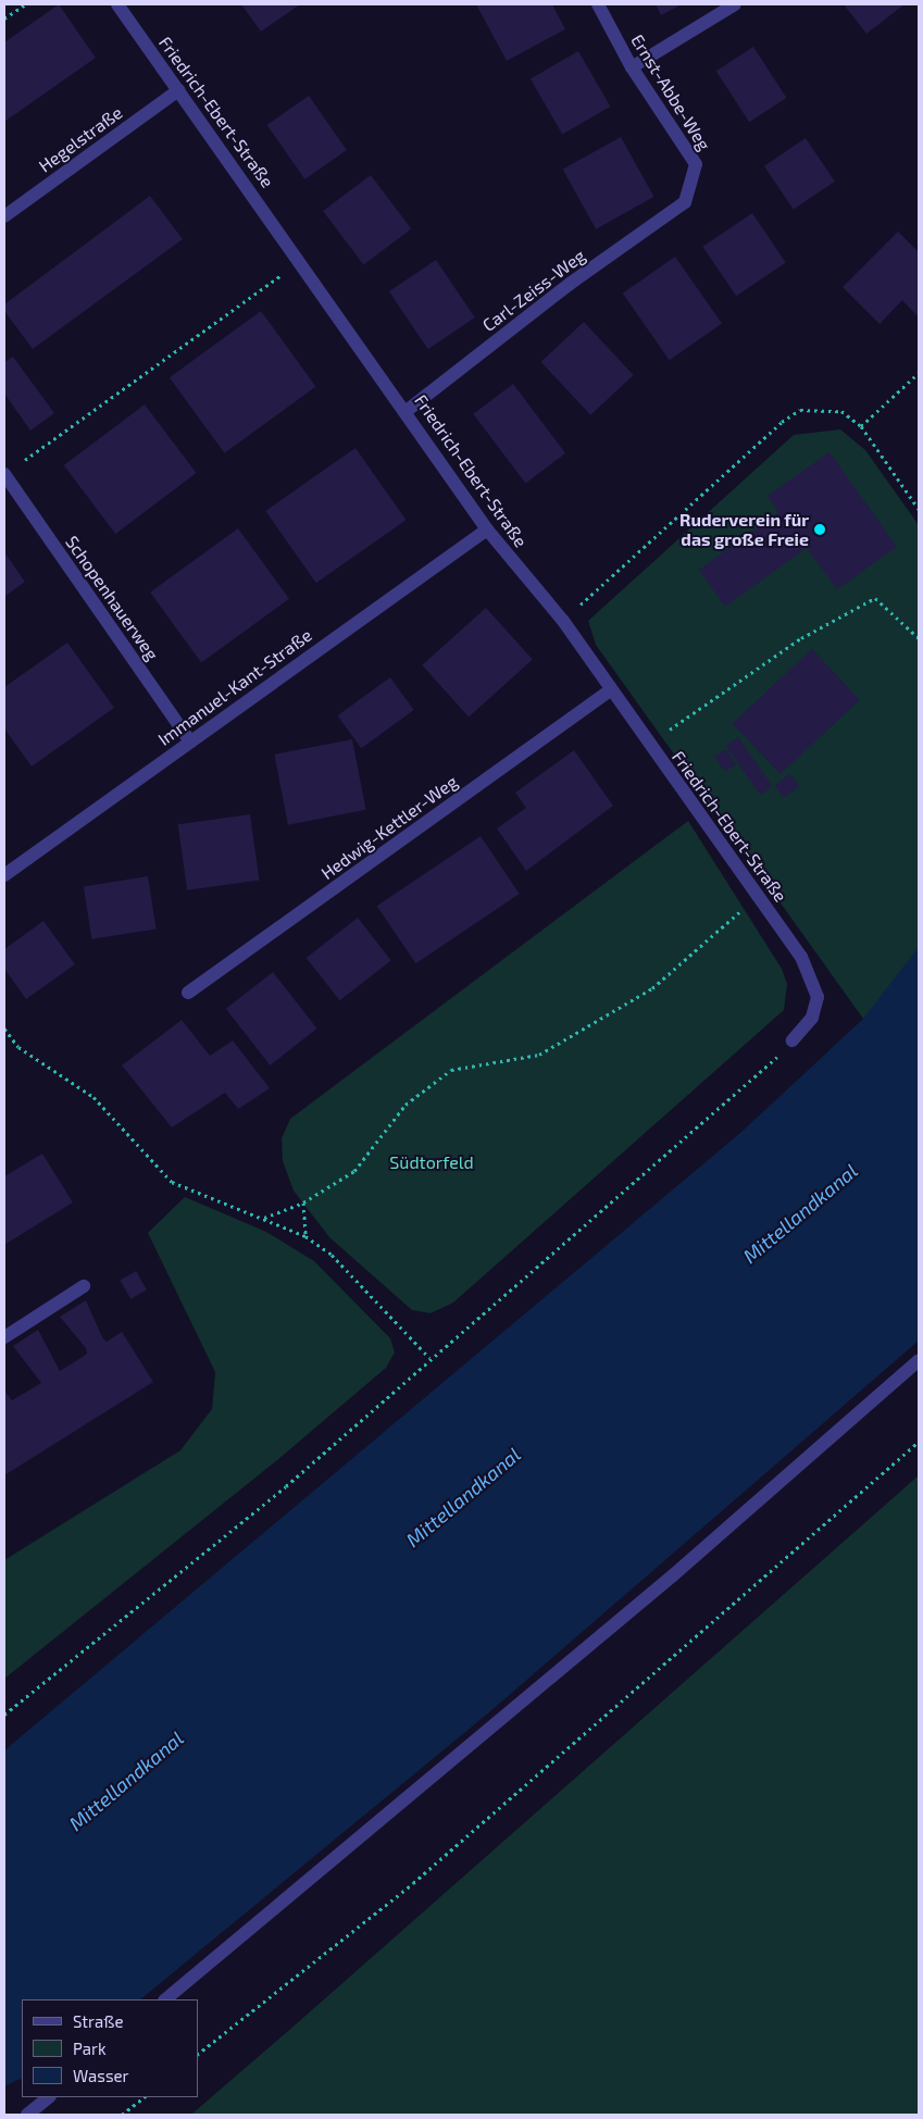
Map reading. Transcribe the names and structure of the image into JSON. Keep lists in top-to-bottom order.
{
  "streets": {
    "street": [
      "Ernst-Abbe-Weg",
      "Friedrich-Ebert-Straße",
      "Hegelstraße",
      "Carl-Zeiss-Weg",
      "Schopenhauerweg",
      "Immanuel-Kant-Straße",
      "Hedwig-Kettler-Weg"
    ]
  },
  "crossings": [
    ["Ernst-Abbe-Weg", "Carl-Zeiss-Weg"],
    ["Friedrich-Ebert-Straße", "Hegelstraße"],
    ["Friedrich-Ebert-Straße", "Carl-Zeiss-Weg"],
    ["Friedrich-Ebert-Straße", "Immanuel-Kant-Straße"],
    ["Friedrich-Ebert-Straße", "Hedwig-Kettler-Weg"],
    ["Schopenhauerweg", "Immanuel-Kant-Straße"]
  ],
  "water": ["Mittellandkanal"],
  "parks": ["Südtorfeld"],
  "places": ["Ruderverein für das große Freie"],
  "legend": ["Straße", "Park", "Wasser"]
}
